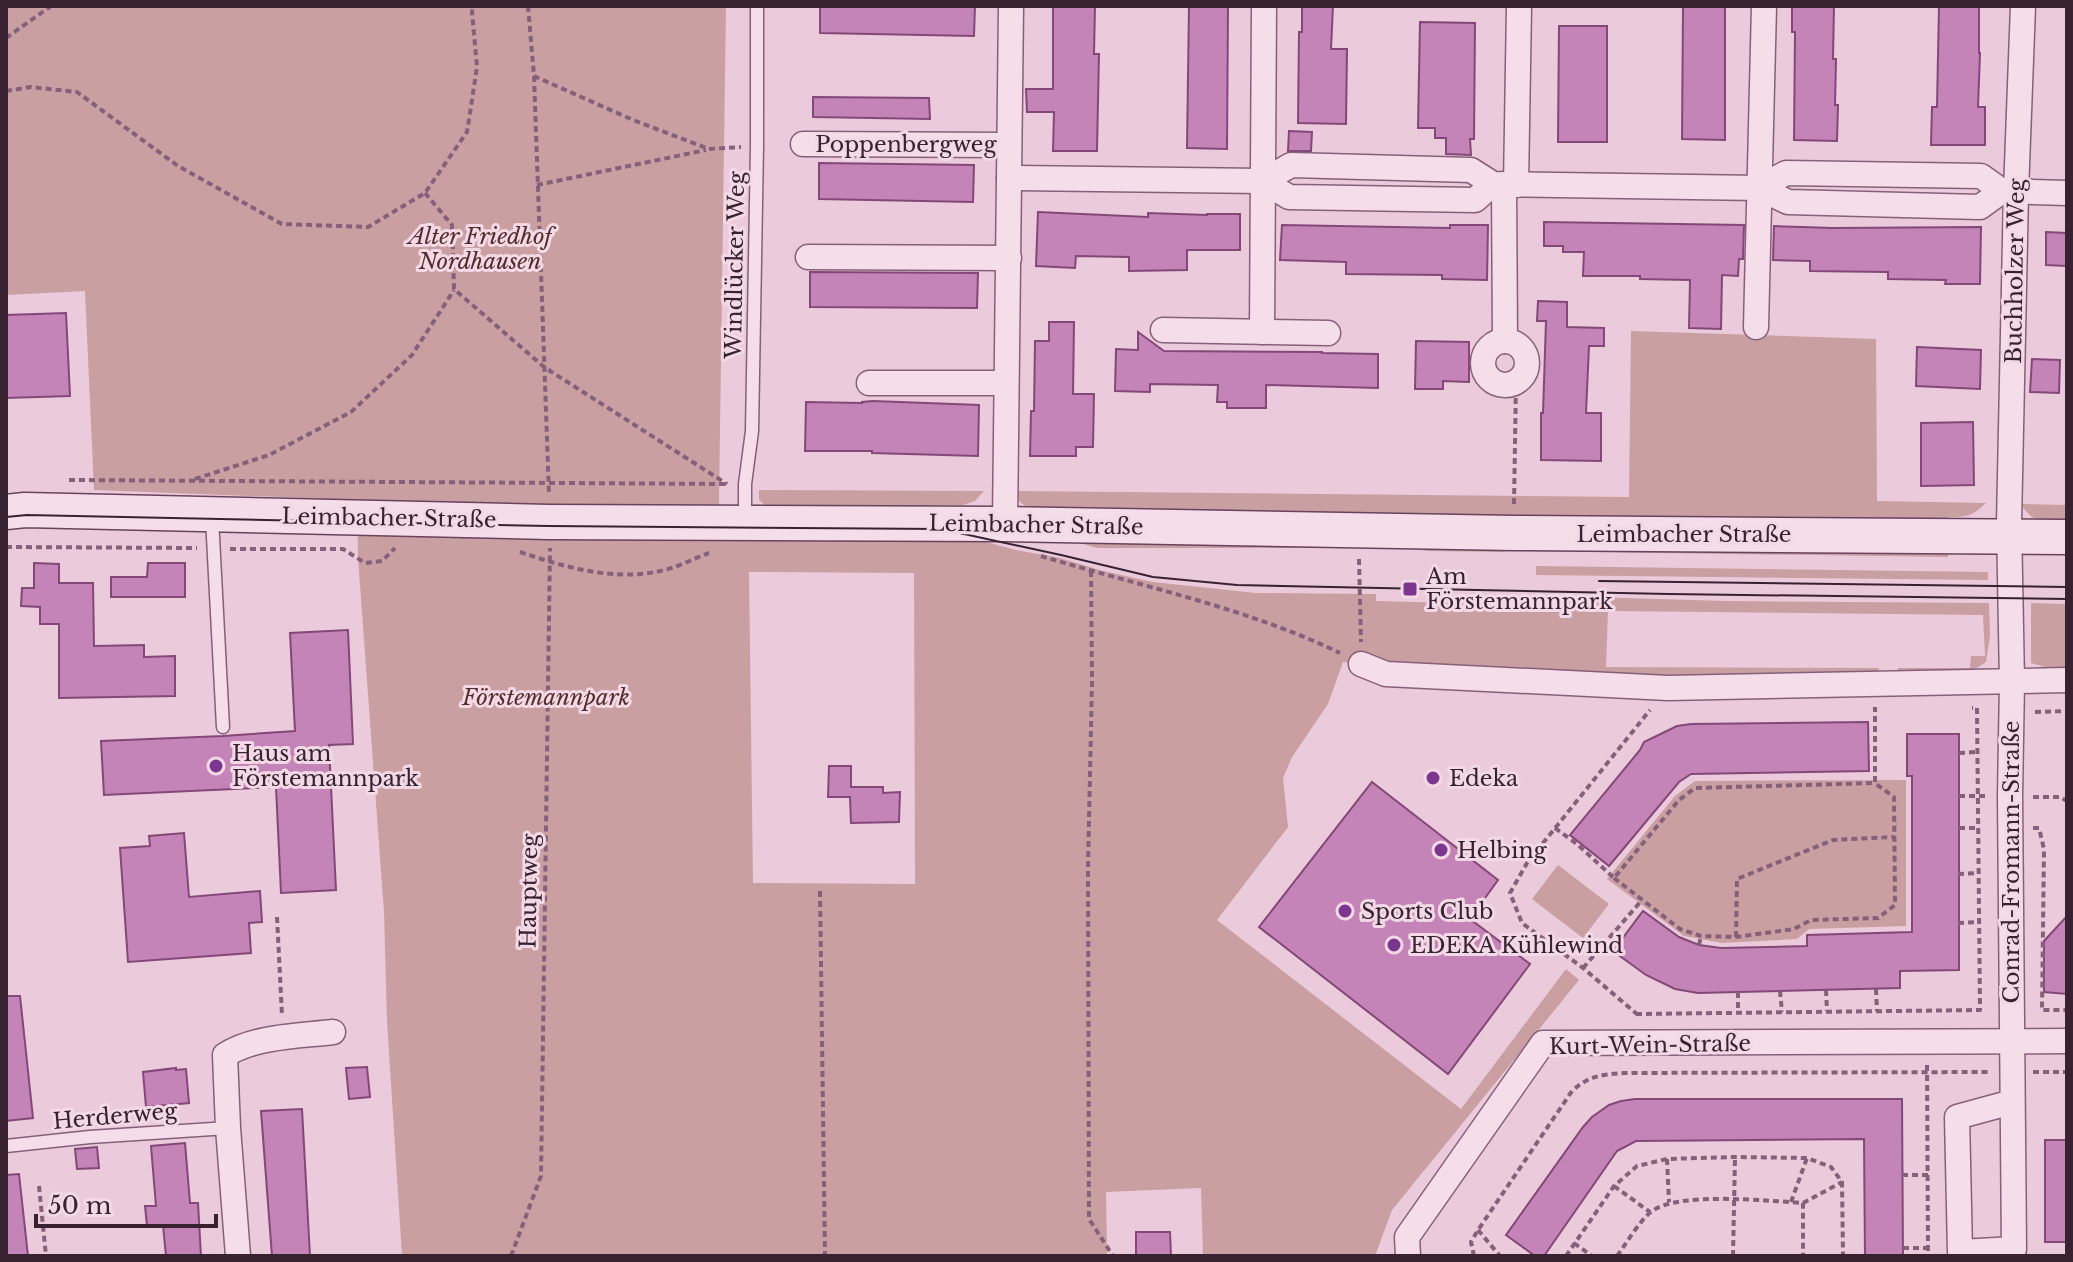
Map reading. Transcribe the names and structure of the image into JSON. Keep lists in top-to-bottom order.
{
  "streets": {
    "street": [
      "Poppenbergweg",
      "Buchholzer Weg",
      "Leimbacher Straße",
      "Conrad-Fromann-Straße",
      "Kurt-Wein-Straße"
    ],
    "lane": ["Windlücker Weg", "Herderweg"],
    "path": ["Hauptweg"]
  },
  "crossings": [
    ["Poppenbergweg", "Leimbacher Straße"],
    ["Windlücker Weg", "Leimbacher Straße"],
    ["Buchholzer Weg", "Leimbacher Straße"],
    ["Buchholzer Weg", "Conrad-Fromann-Straße"],
    ["Leimbacher Straße", "Conrad-Fromann-Straße"],
    ["Leimbacher Straße", "Hauptweg"],
    ["Conrad-Fromann-Straße", "Kurt-Wein-Straße"]
  ],
  "parks": ["Alter Friedhof Nordhausen", "Förstemannpark"],
  "places": {
    "transit": ["Am Förstemannpark"],
    "other": [
      "Haus am Förstemannpark",
      "Edeka",
      "Helbing",
      "Sports Club",
      "EDEKA Kühlewind"
    ]
  },
  "scale_bar": "50 m"
}
